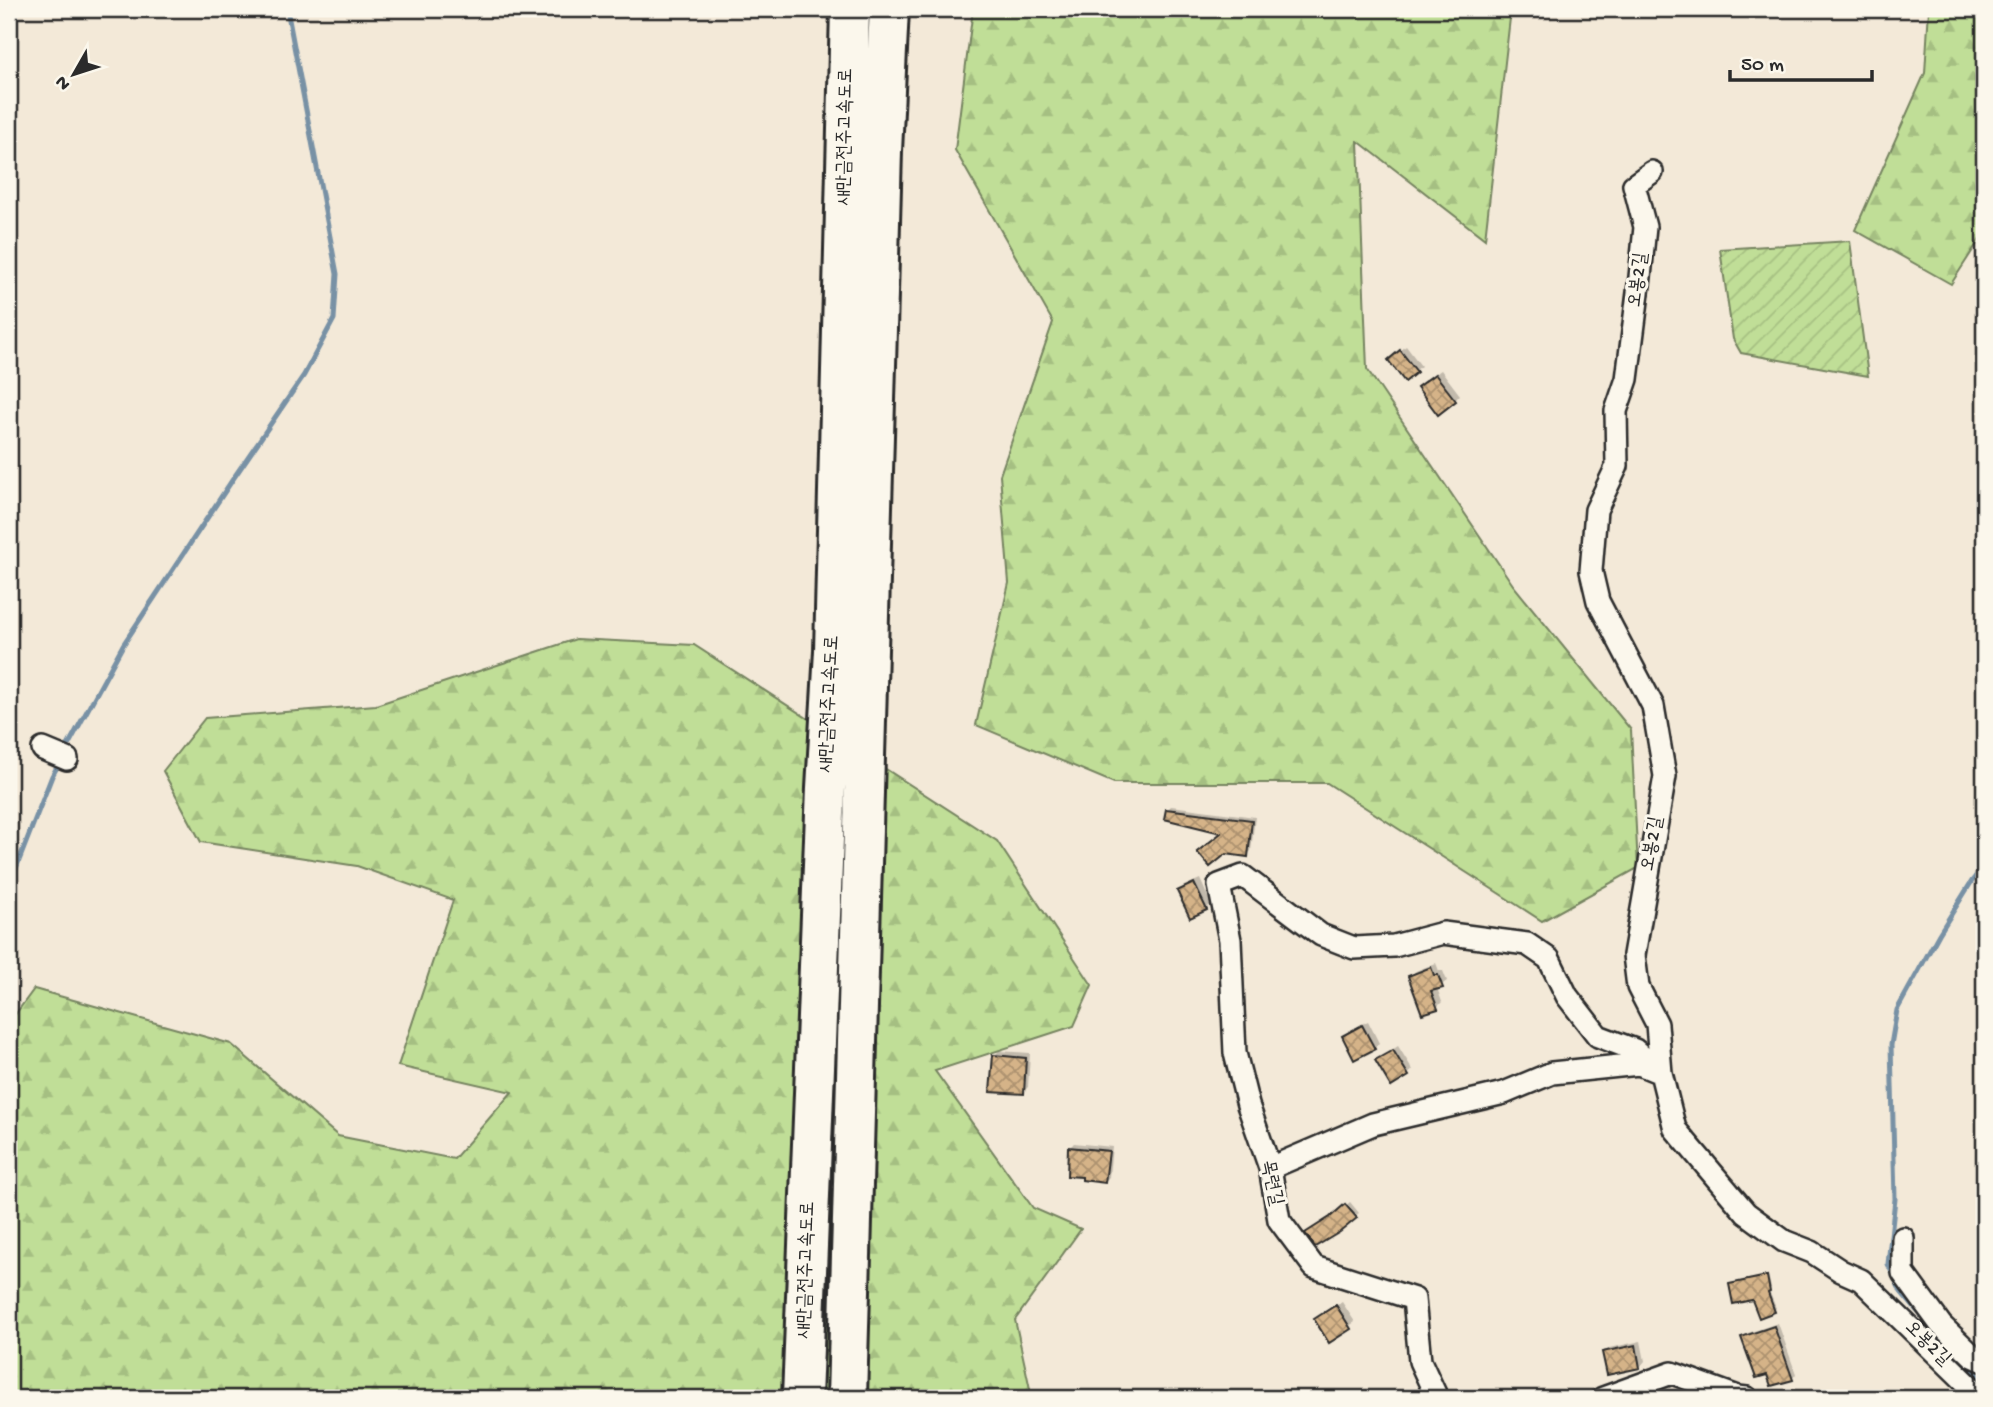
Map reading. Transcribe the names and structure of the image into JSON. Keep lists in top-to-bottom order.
{
  "streets": {
    "highway": ["새만금전주고속도로"],
    "street": ["오봉2길", "목련길"]
  },
  "crossings": [
    ["오봉2길", "목련길"]
  ],
  "scale_bar": "50 m",
  "north": "bottom left"
}
